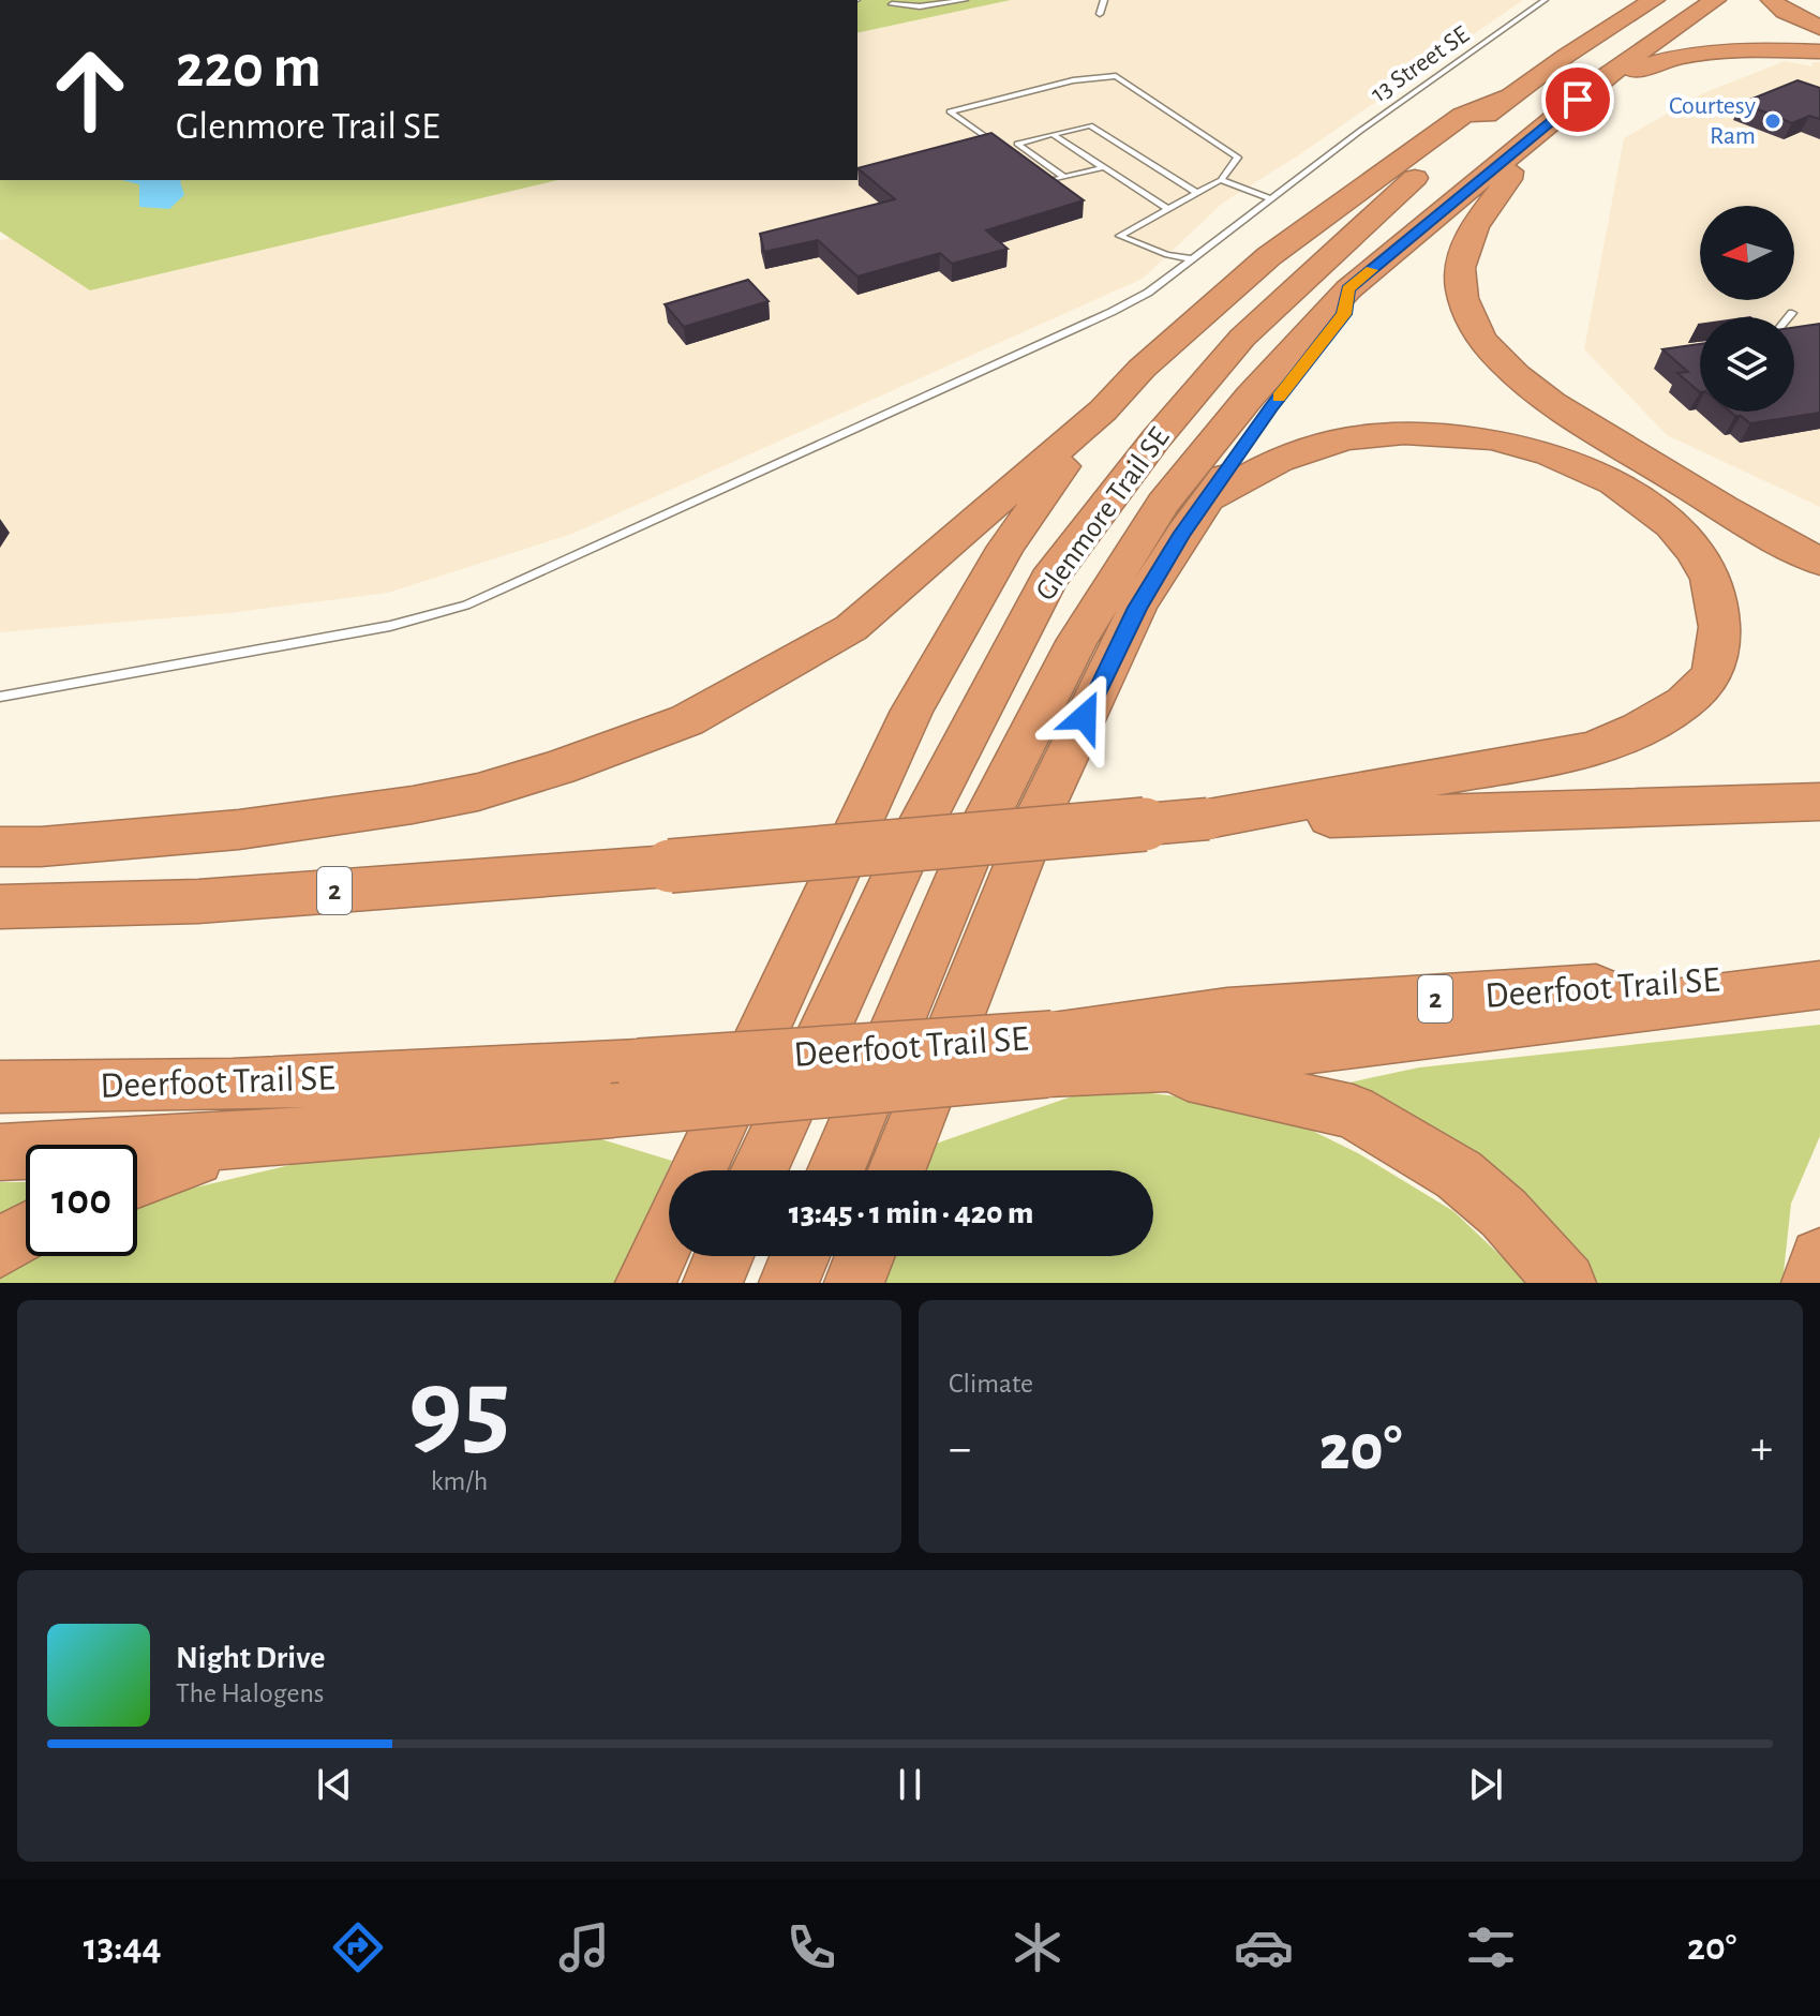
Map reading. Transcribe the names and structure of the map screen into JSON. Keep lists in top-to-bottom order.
{
  "streets": {
    "highway": ["Glenmore Trail SE", "2", "Deerfoot Trail SE"],
    "lane": ["13 Street SE"]
  },
  "places": ["Courtesy Ram"],
  "north": "left",
  "page": {
    "turn": ["220 m", "Glenmore Trail SE"],
    "limit": "100",
    "trip": "13:45 · 1 min · 420 m",
    "tile": [
      ["95", "km/h"],
      "Climate"
    ],
    "heat": ["−", "20°", "+"],
    "song": ["Night Drive", "The Halogens"],
    "tabs": ["13:44", "20°"]
  }
}
